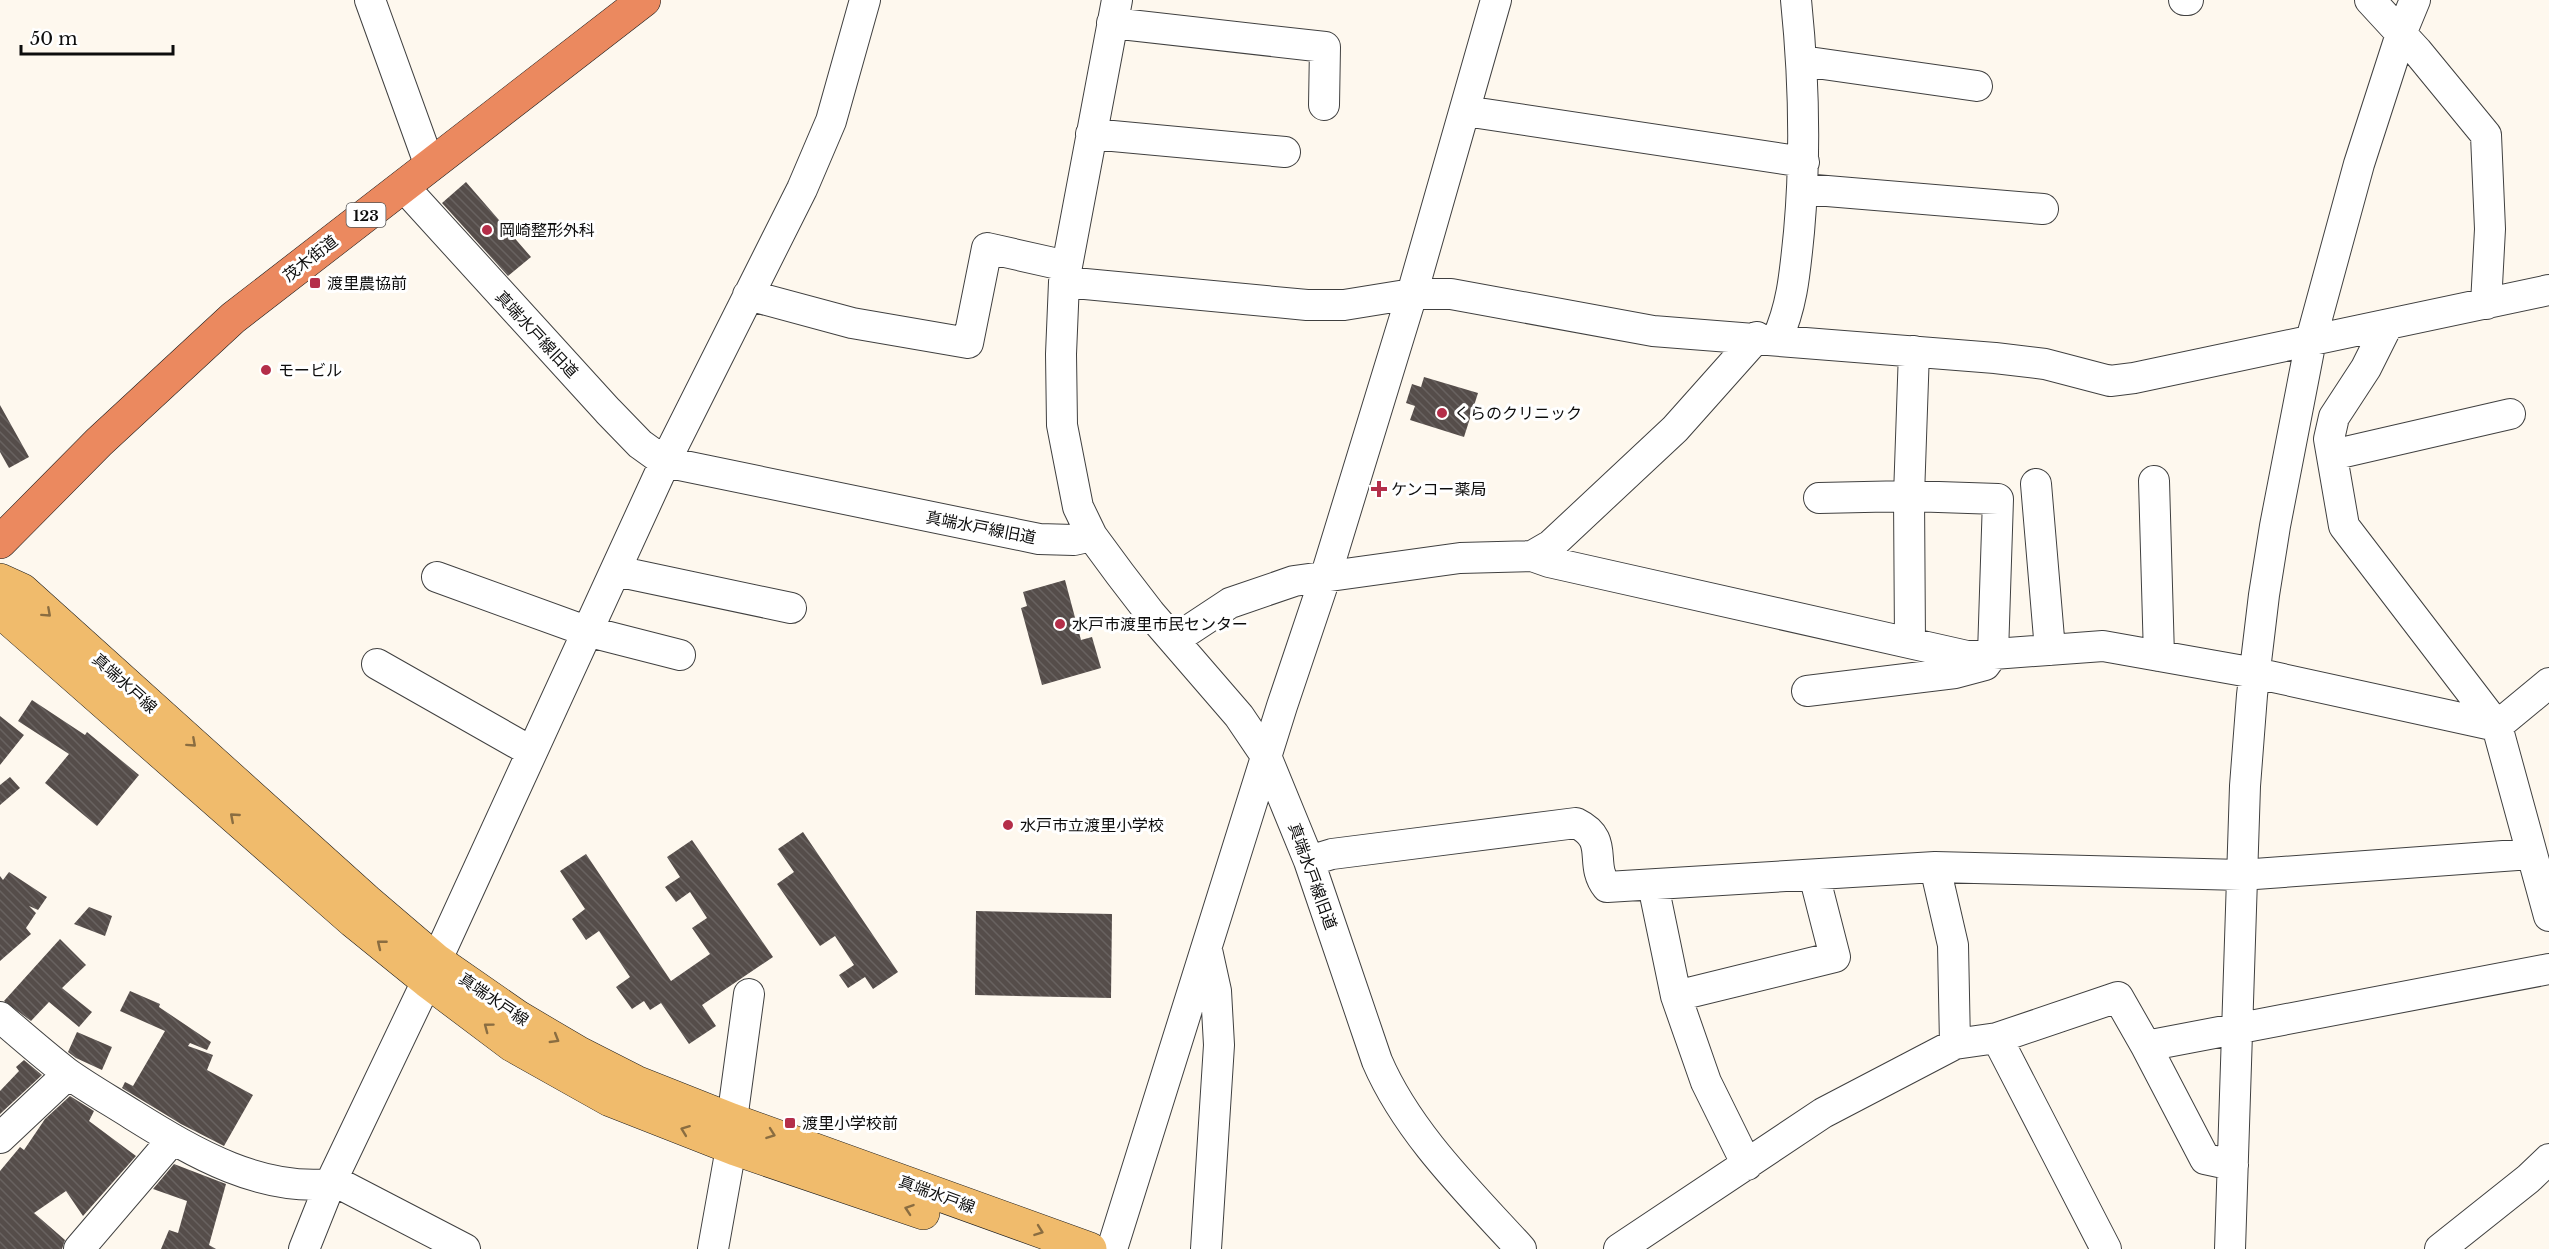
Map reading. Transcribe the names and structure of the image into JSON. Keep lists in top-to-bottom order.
{
  "streets": {
    "highway": ["123", "茂木街道"],
    "main road": ["真端水戸線"],
    "street": ["真端水戸線旧道"]
  },
  "crossings": [
    ["茂木街道", "真端水戸線旧道"]
  ],
  "places": {
    "other": [
      "岡崎整形外科",
      "モービル",
      "くらのクリニック",
      "水戸市渡里市民センター",
      "水戸市立渡里小学校"
    ],
    "transit": ["渡里農協前", "渡里小学校前"],
    "health": ["ケンコー薬局"]
  },
  "scale_bar": "50 m"
}
